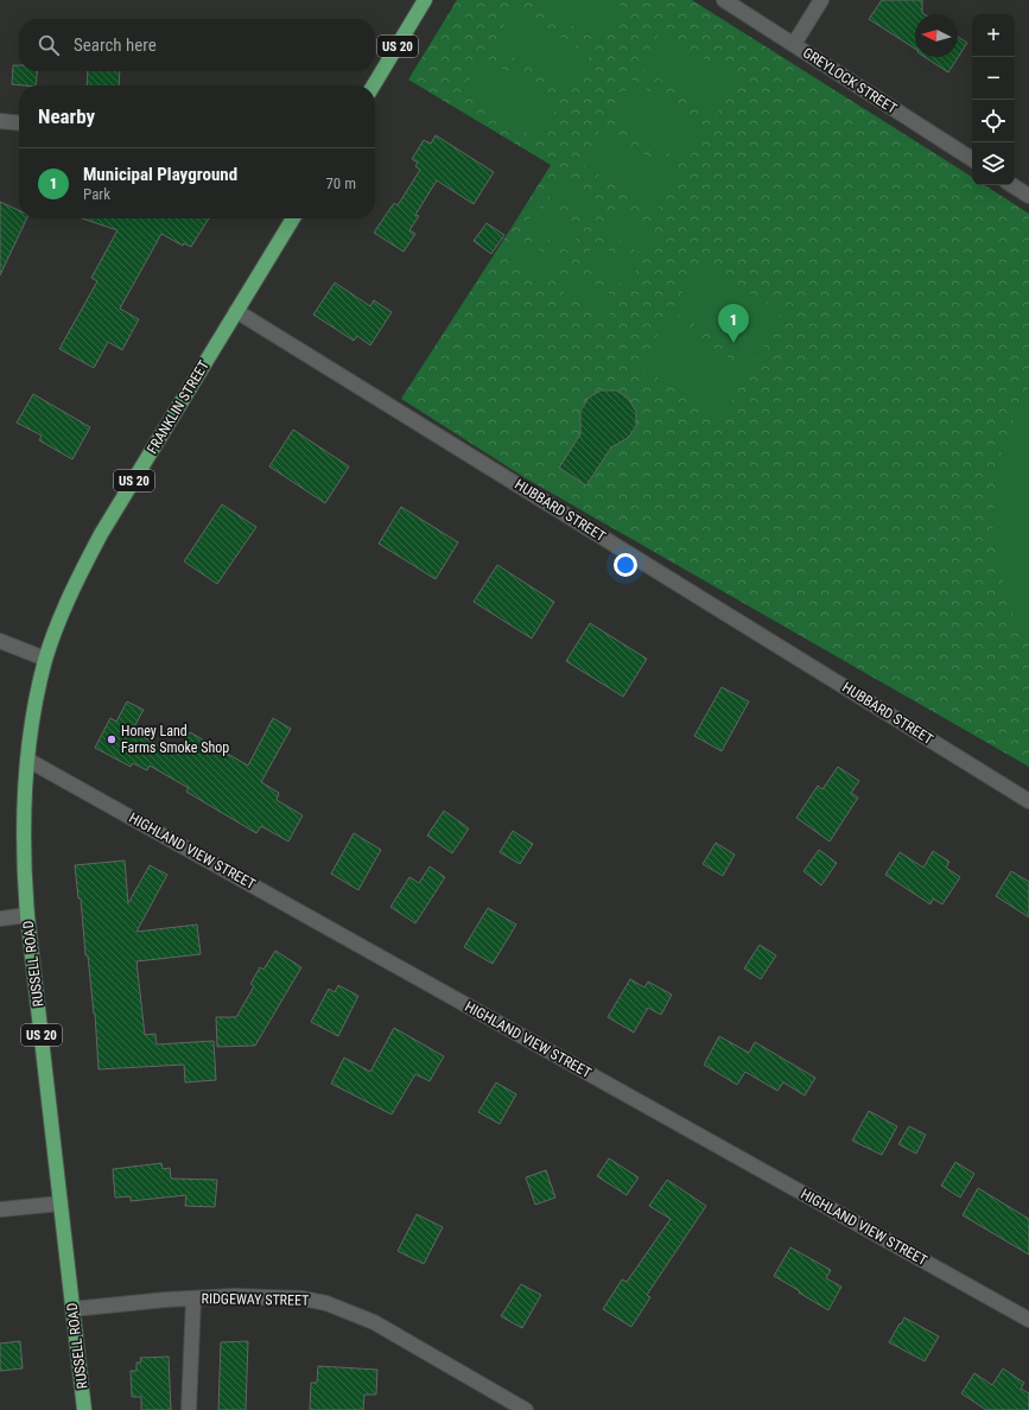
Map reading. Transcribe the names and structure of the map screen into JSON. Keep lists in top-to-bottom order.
{
  "streets": {
    "main road": ["US 20", "FRANKLIN STREET", "RUSSELL ROAD"],
    "street": [
      "GREYLOCK STREET",
      "HUBBARD STREET",
      "HIGHLAND VIEW STREET",
      "RIDGEWAY STREET"
    ]
  },
  "crossings": [
    ["FRANKLIN STREET", "HUBBARD STREET"],
    ["FRANKLIN STREET", "RUSSELL ROAD"],
    ["HIGHLAND VIEW STREET", "RUSSELL ROAD"],
    ["RUSSELL ROAD", "RIDGEWAY STREET"]
  ],
  "places": ["Honey Land Farms Smoke Shop"],
  "north": "left",
  "page": {
    "map_buttons": ["+", "−"],
    "search": "Search here",
    "heading": "Nearby",
    "list": [
      {
        "mark": "1",
        "name": "Municipal Playground",
        "note": "Park",
        "value": "70 m"
      }
    ],
    "pins": "1"
  }
}
